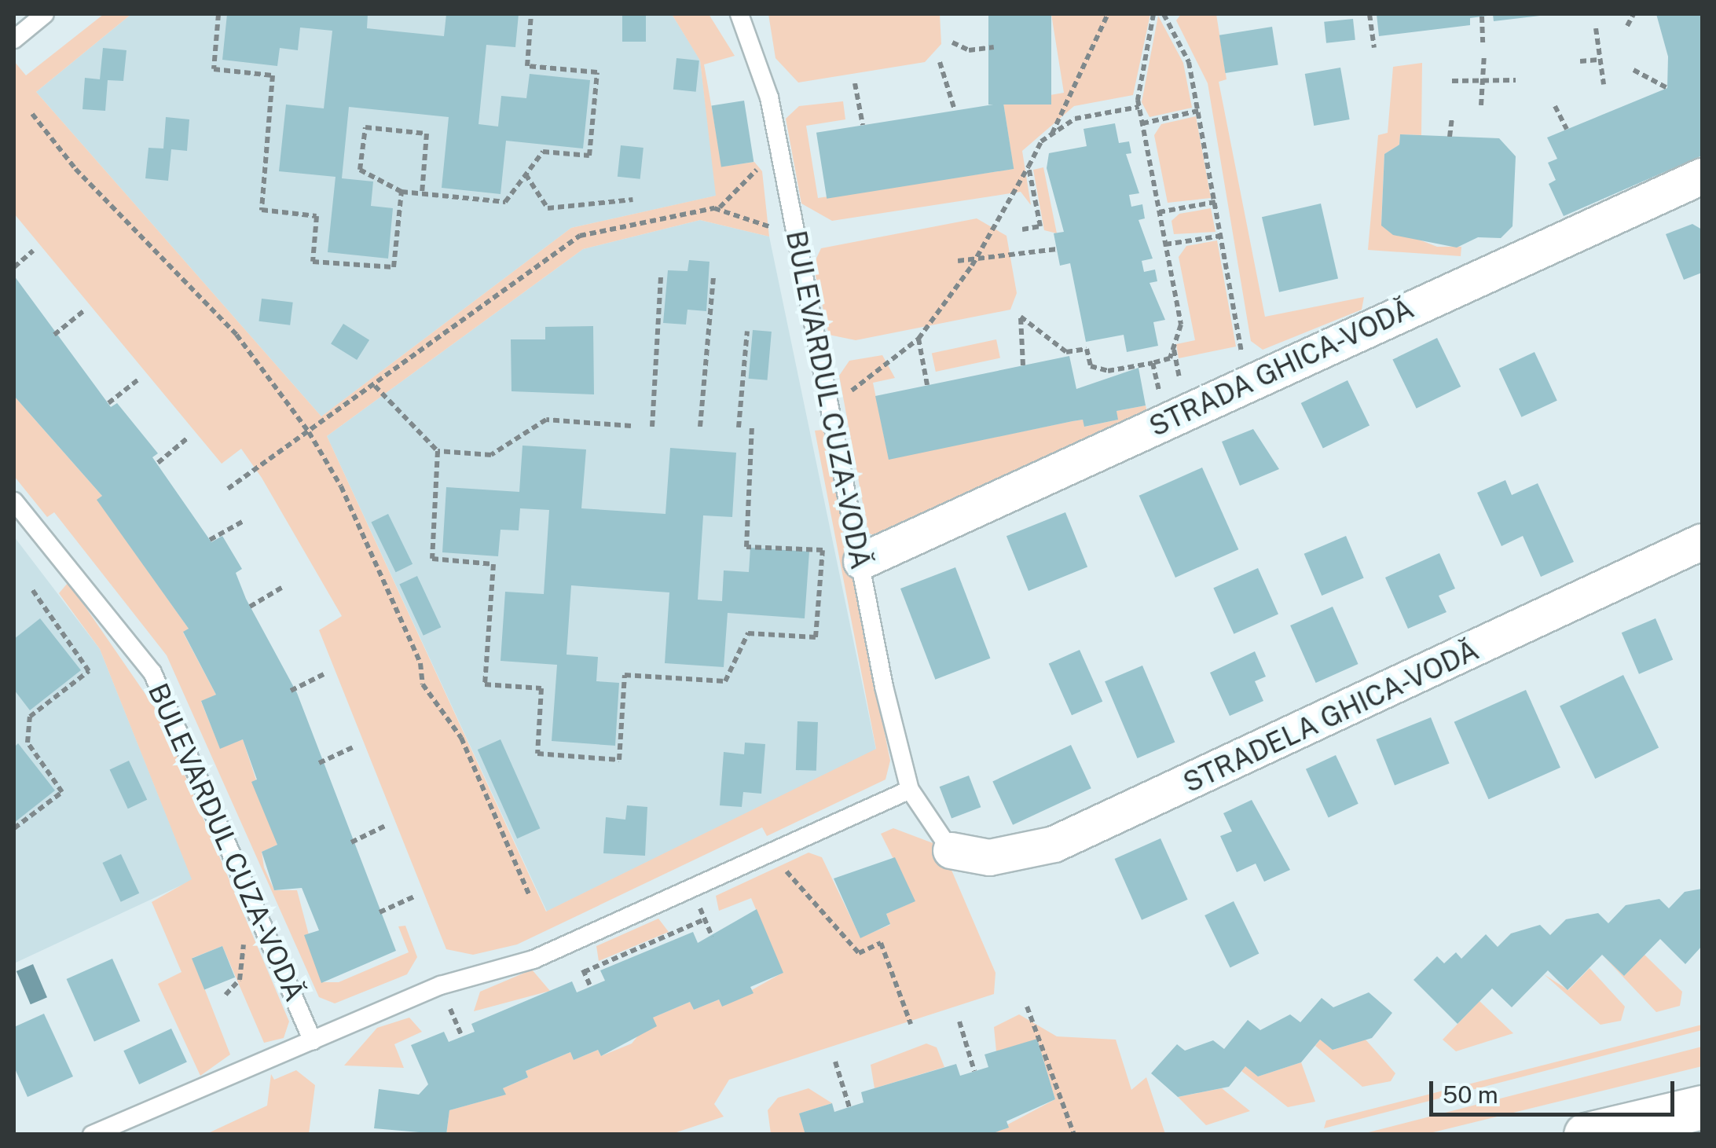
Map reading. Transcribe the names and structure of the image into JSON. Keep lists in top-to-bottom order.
{
  "streets": {
    "street": ["STRADA GHICA-VODĂ", "STRADELA GHICA-VODĂ"],
    "lane": ["BULEVARDUL CUZA-VODĂ"]
  },
  "crossings": [
    ["STRADA GHICA-VODĂ", "BULEVARDUL CUZA-VODĂ"],
    ["BULEVARDUL CUZA-VODĂ", "STRADELA GHICA-VODĂ"]
  ],
  "scale_bar": "50 m"
}
